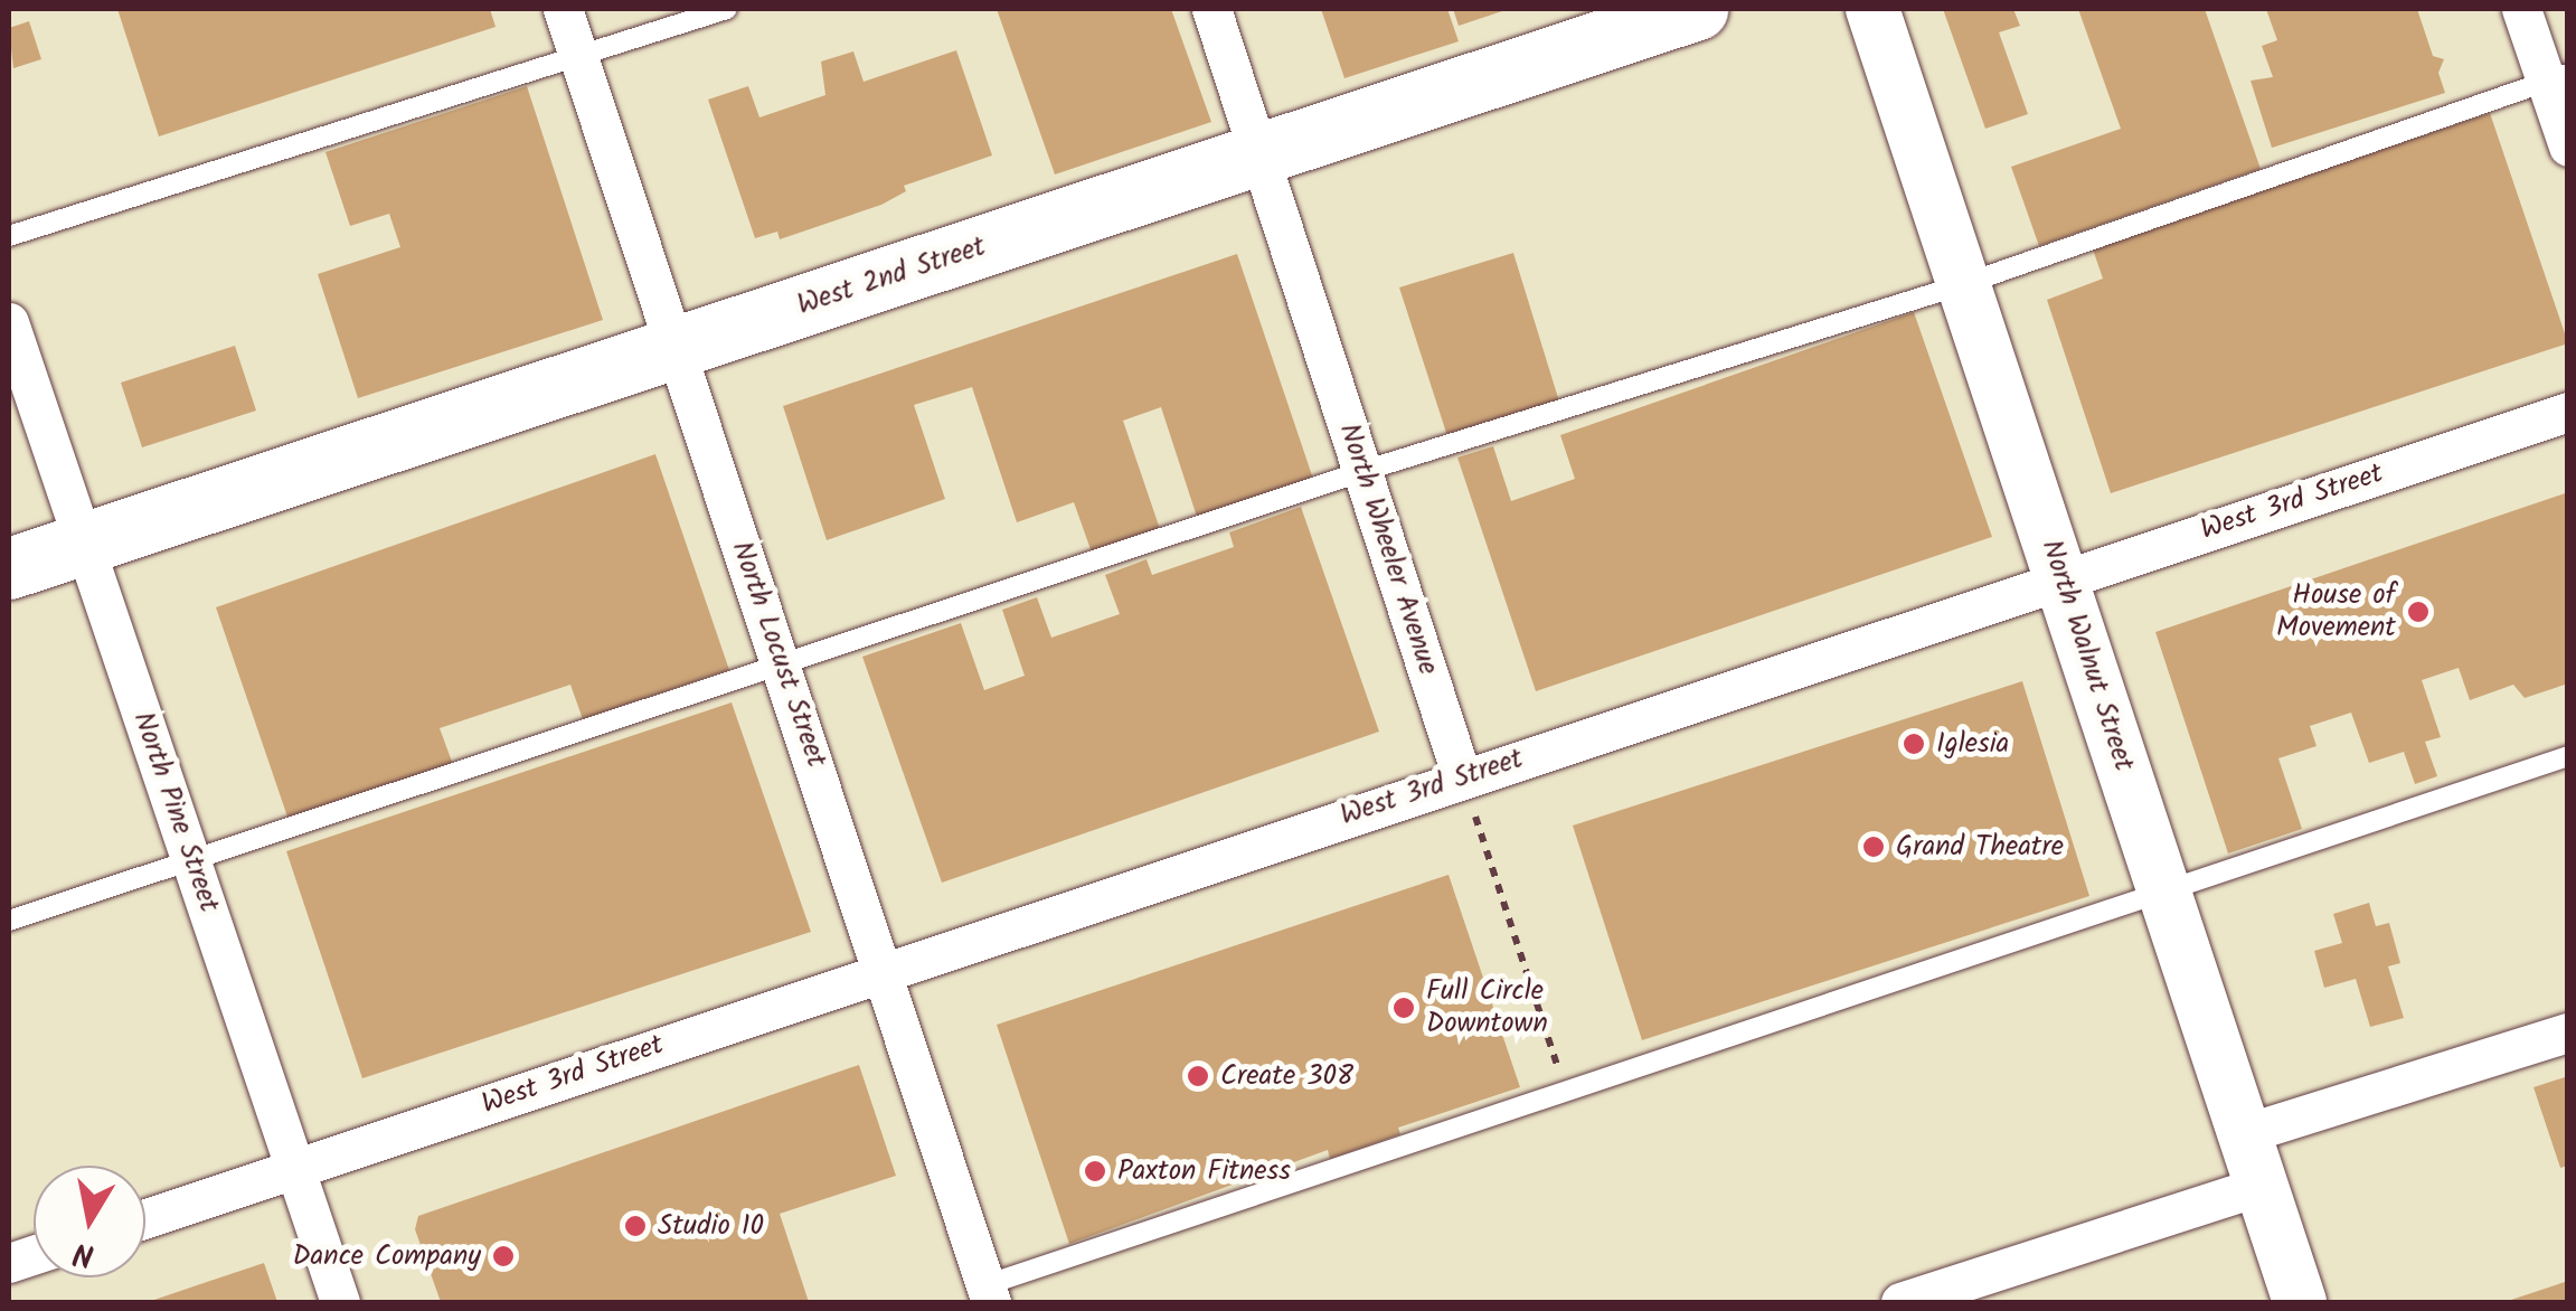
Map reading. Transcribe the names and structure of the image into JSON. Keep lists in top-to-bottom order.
{
  "streets": {
    "highway": ["West 2nd Street"],
    "main road": ["North Walnut Street"],
    "street": [
      "West 3rd Street",
      "North Wheeler Avenue",
      "North Locust Street",
      "North Pine Street"
    ]
  },
  "crossings": [
    ["West 2nd Street", "North Wheeler Avenue"],
    ["West 2nd Street", "North Locust Street"],
    ["West 2nd Street", "North Pine Street"],
    ["West 3rd Street", "North Wheeler Avenue"],
    ["West 3rd Street", "North Locust Street"],
    ["West 3rd Street", "North Walnut Street"],
    ["West 3rd Street", "North Pine Street"]
  ],
  "places": [
    "House of Movement",
    "Iglesia",
    "Grand Theatre",
    "Full Circle Downtown",
    "Create 308",
    "Paxton Fitness",
    "Studio 10",
    "Dance Company"
  ],
  "north": "bottom"
}
